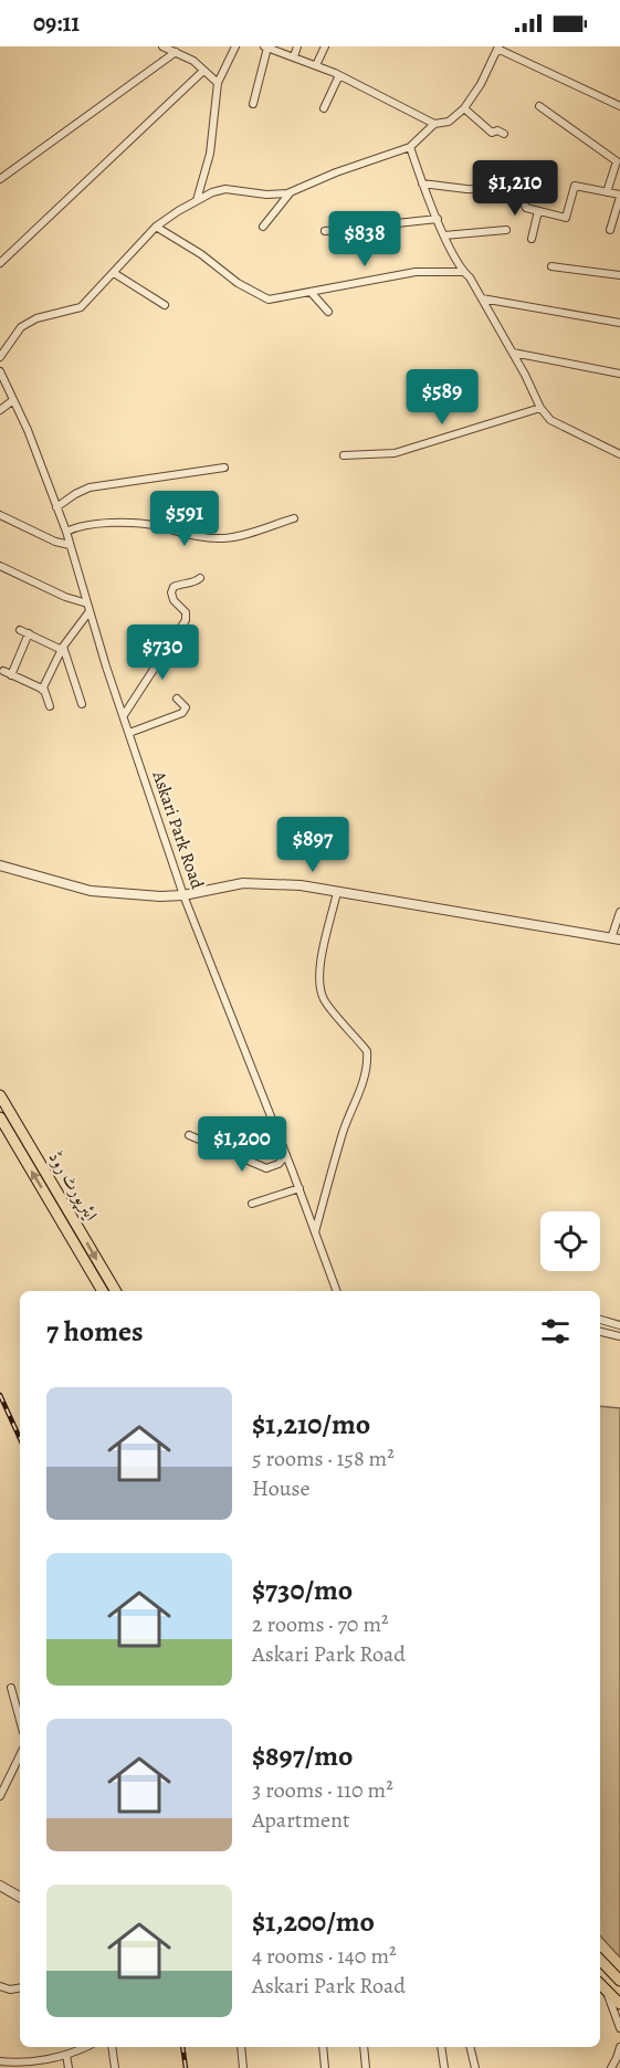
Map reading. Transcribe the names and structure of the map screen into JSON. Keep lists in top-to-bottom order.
{
  "streets": {
    "main road": ["ایئرپورٹ روڈ"],
    "street": ["Askari Park Road"]
  },
  "page": {
    "status": "09:11",
    "price": [
      "$1,210",
      "$838",
      "$589",
      "$591",
      "$730",
      "$897",
      "$1,200"
    ],
    "heading": "7 homes",
    "list": [
      {
        "name": "$1,210/mo",
        "note": "5 rooms · 158 m² · House"
      },
      {
        "name": "$730/mo",
        "note": "2 rooms · 70 m² · Askari Park Road"
      },
      {
        "name": "$897/mo",
        "note": "3 rooms · 110 m² · Apartment"
      },
      {
        "name": "$1,200/mo",
        "note": "4 rooms · 140 m² · Askari Park Road"
      }
    ]
  }
}
